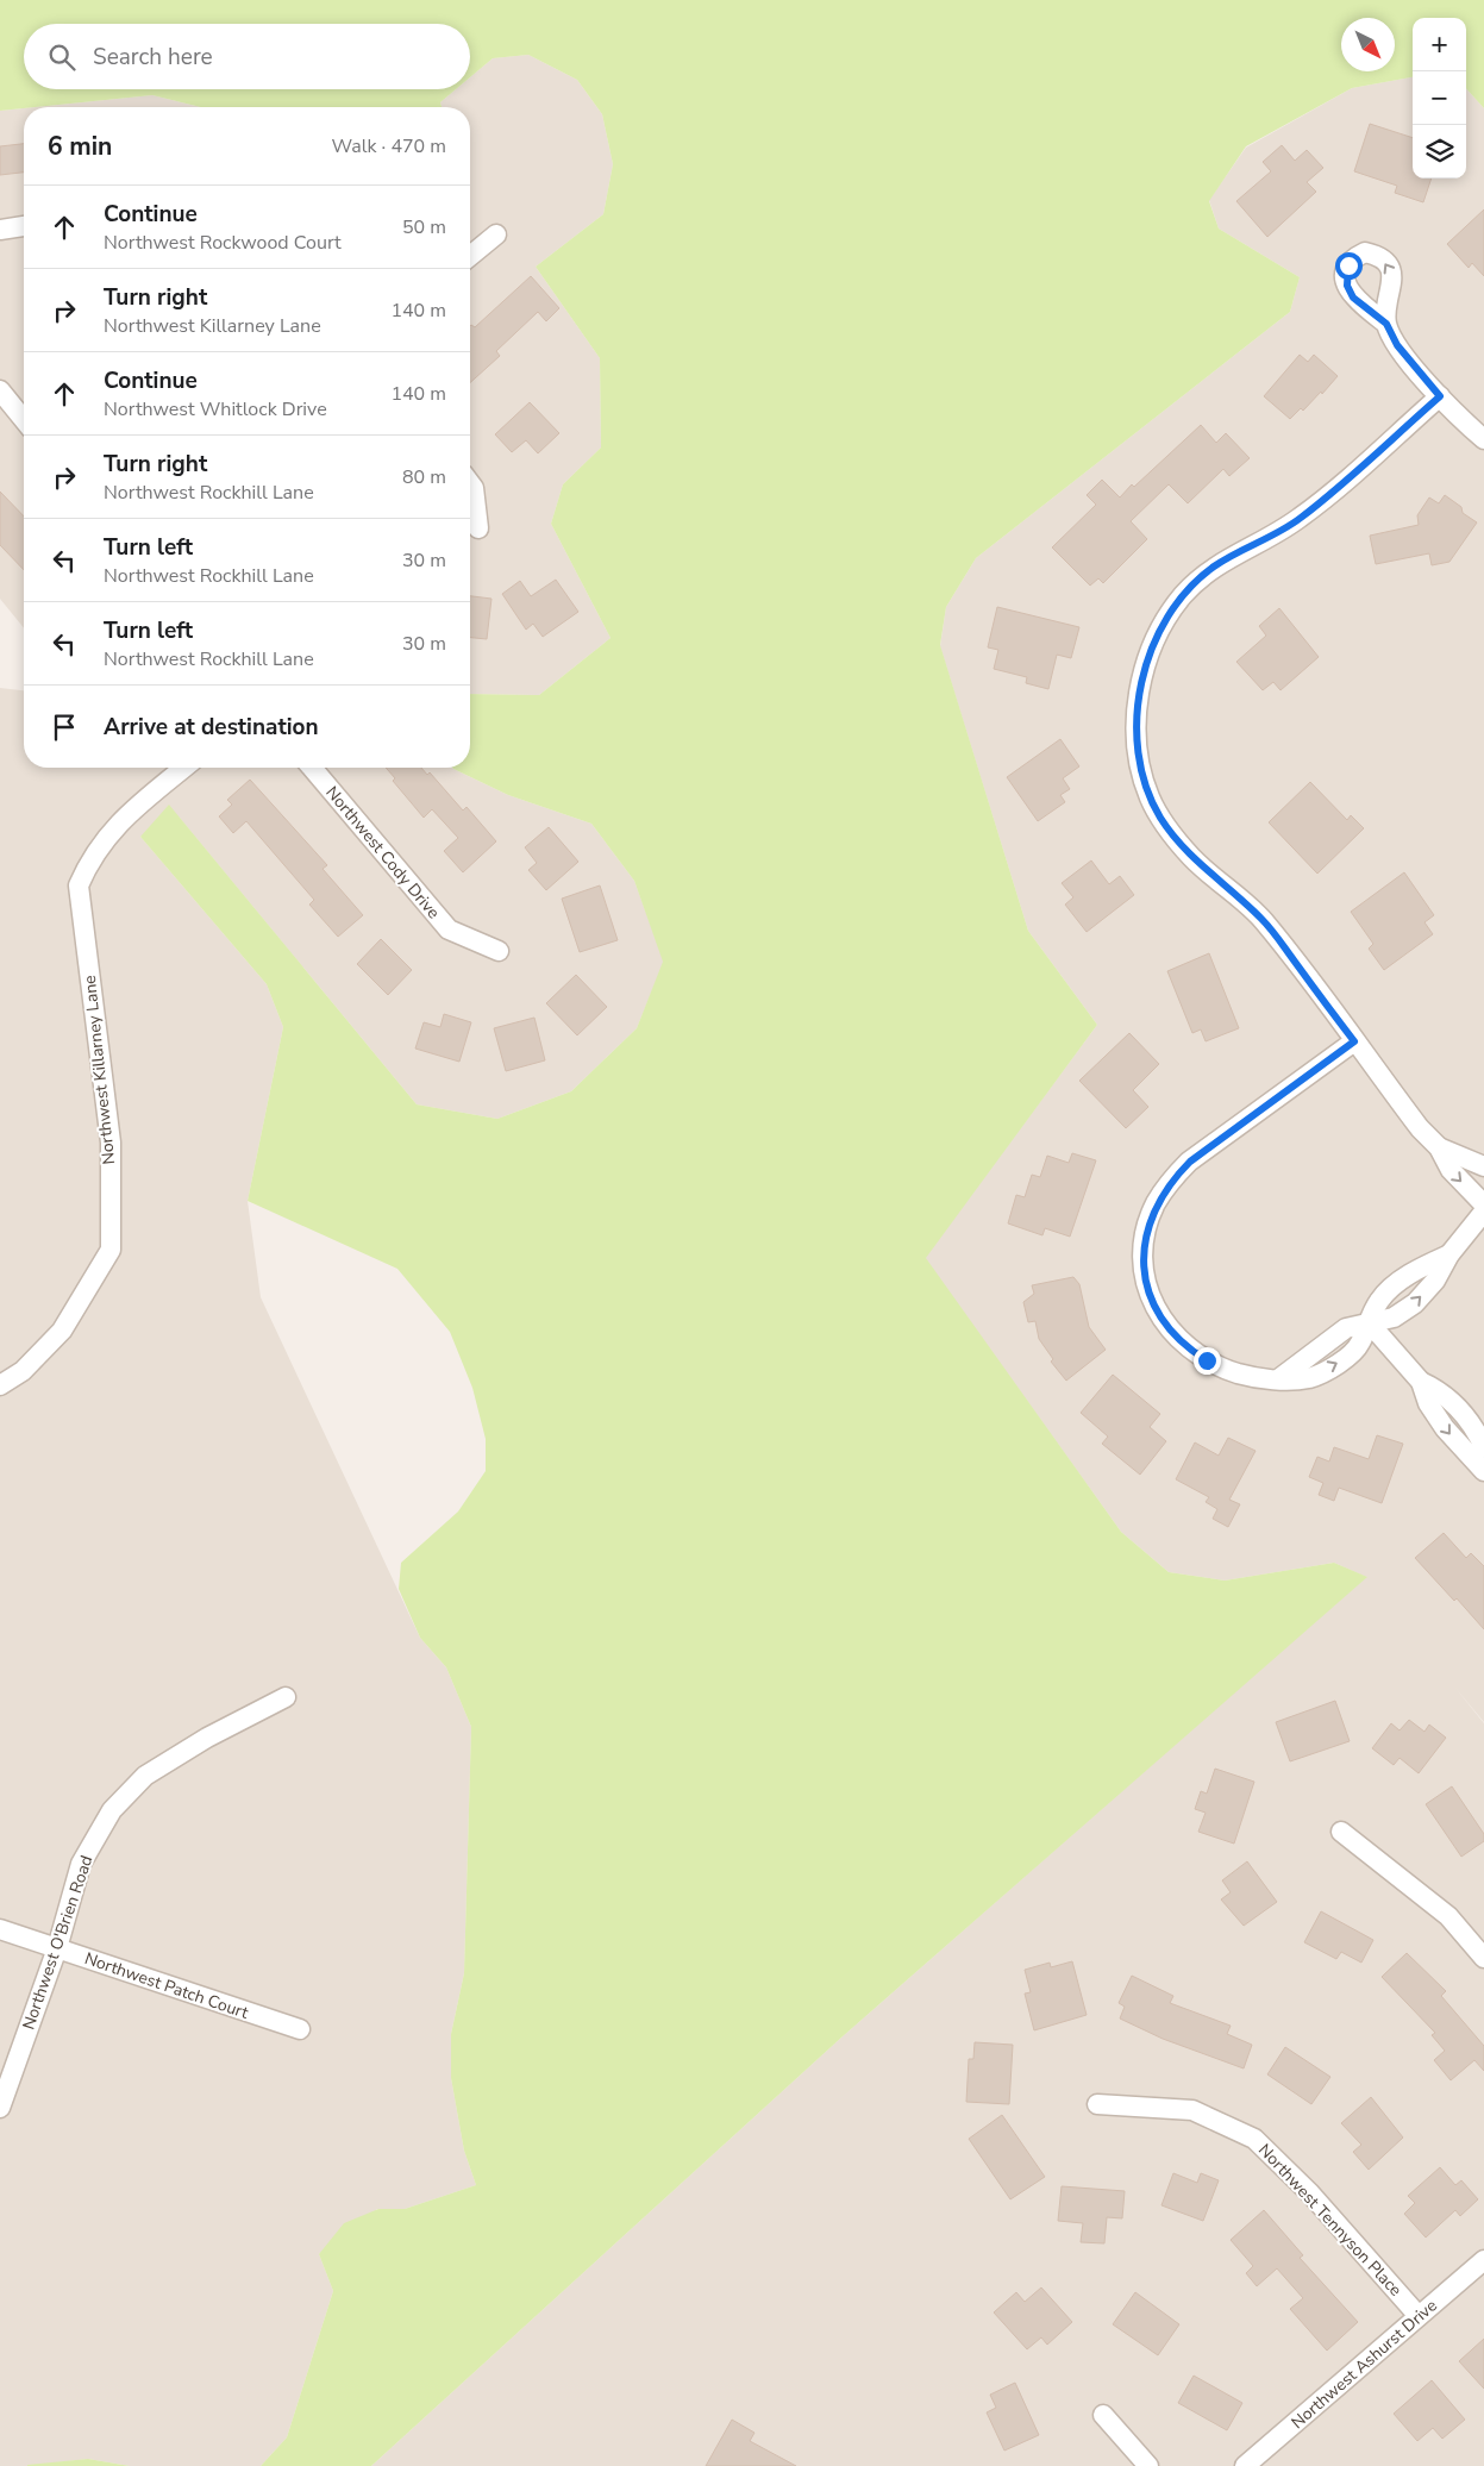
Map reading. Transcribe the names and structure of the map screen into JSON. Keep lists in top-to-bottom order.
{
  "streets": {
    "street": [
      "Northwest Cody Drive",
      "Northwest Killarney Lane",
      "Northwest O'Brien Road",
      "Northwest Patch Court",
      "Northwest Tennyson Place",
      "Northwest Ashurst Drive"
    ]
  },
  "crossings": [
    ["Northwest O'Brien Road", "Northwest Patch Court"],
    ["Northwest Tennyson Place", "Northwest Ashurst Drive"]
  ],
  "north": "bottom right",
  "page": {
    "map_buttons": ["+", "−"],
    "search": "Search here",
    "heading": ["6 min", "Walk · 470 m"],
    "list": [
      ["Continue", "Northwest Rockwood Court", "50 m"],
      ["Turn right", "Northwest Killarney Lane", "140 m"],
      ["Continue", "Northwest Whitlock Drive", "140 m"],
      ["Turn right", "Northwest Rockhill Lane", "80 m"],
      ["Turn left", "Northwest Rockhill Lane", "30 m"],
      ["Turn left", "Northwest Rockhill Lane", "30 m"],
      "Arrive at destination"
    ]
  }
}
